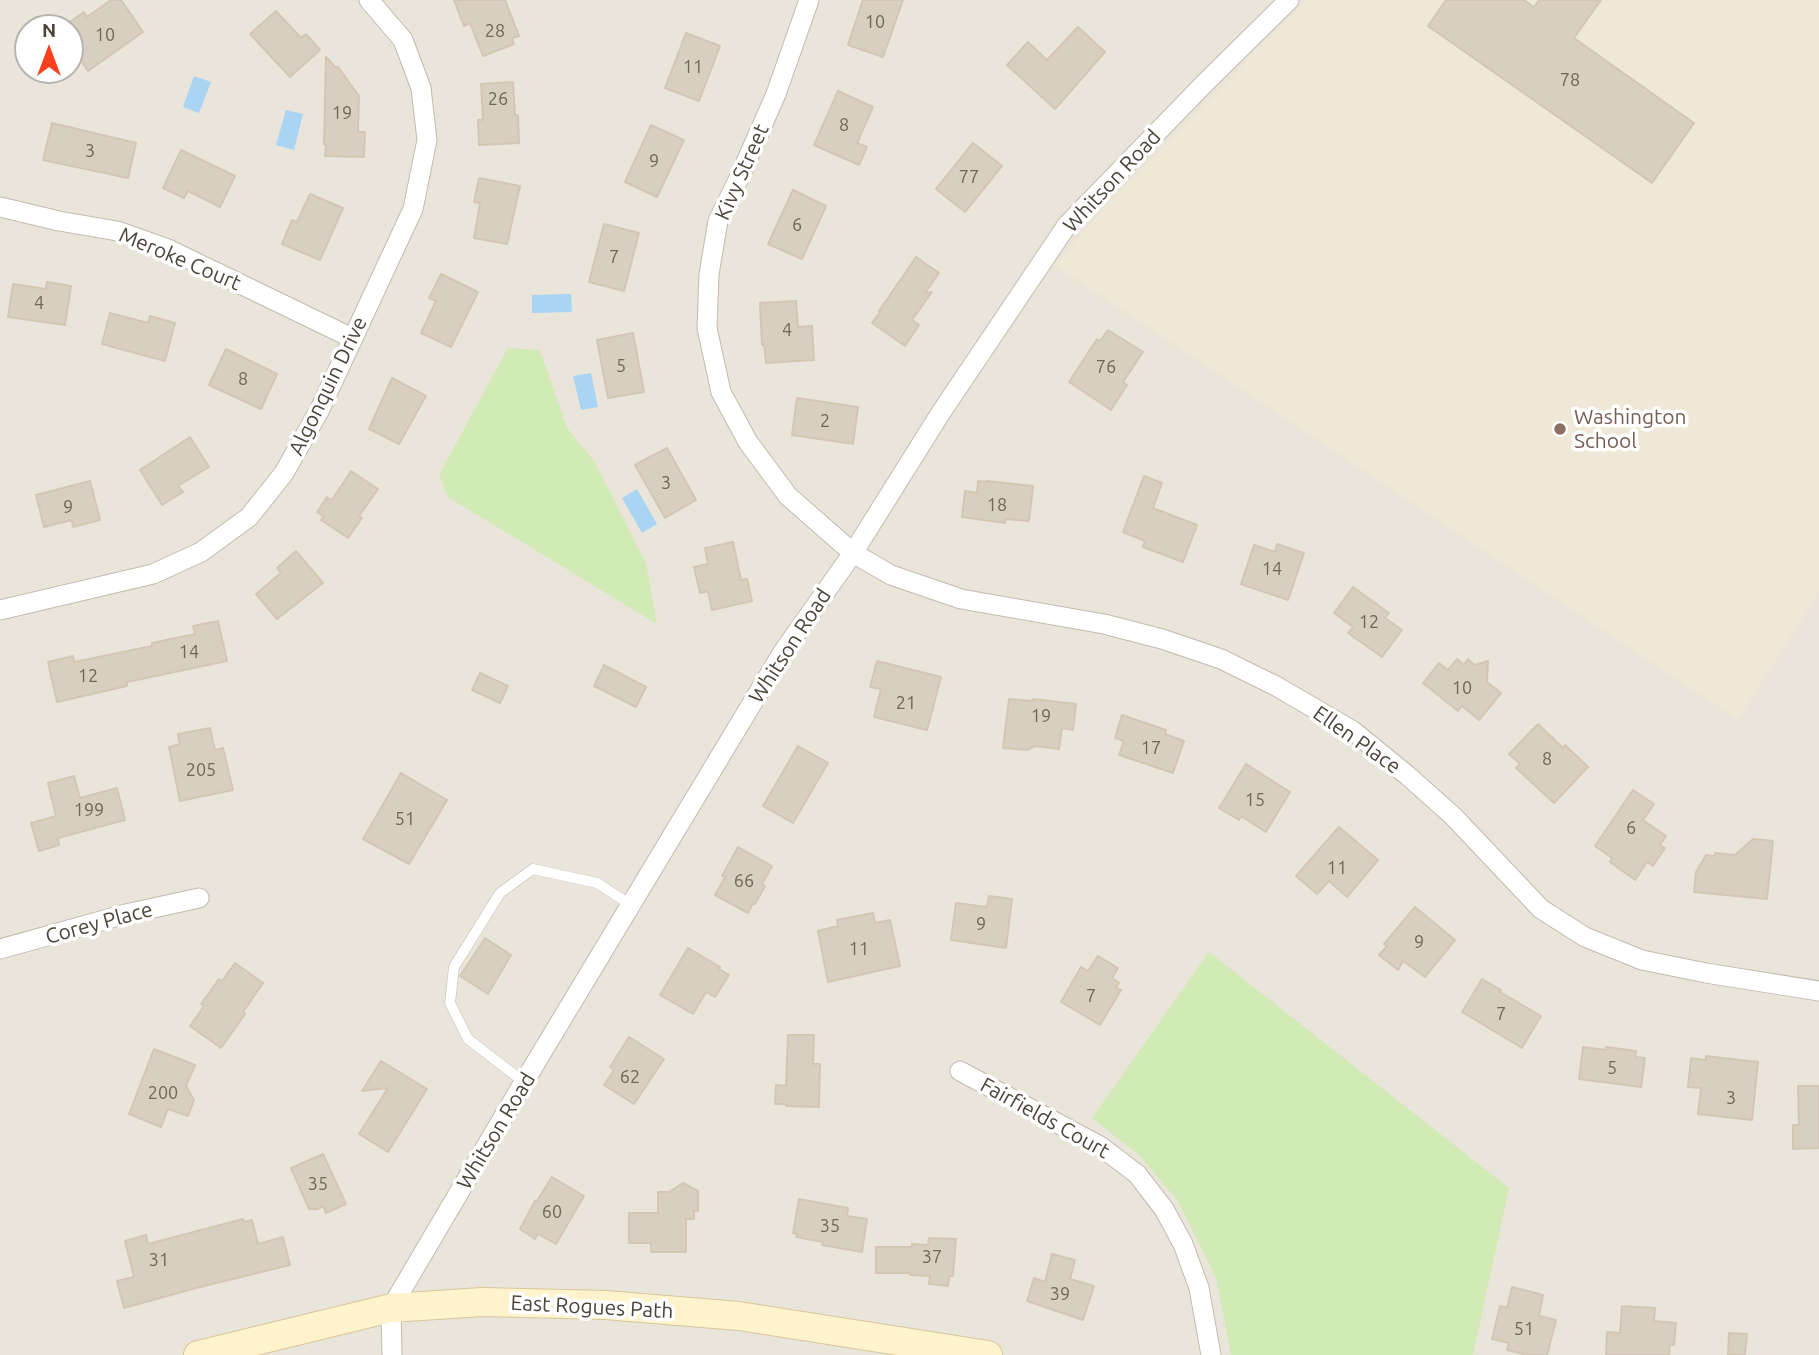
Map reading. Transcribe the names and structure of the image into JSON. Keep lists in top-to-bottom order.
{
  "streets": {
    "street": [
      "Kivy Street",
      "Whitson Road",
      "Meroke Court",
      "Algonquin Drive",
      "Ellen Place",
      "Corey Place",
      "Fairfields Court",
      "East Rogues Path"
    ]
  },
  "crossings": [
    ["Kivy Street", "Whitson Road"],
    ["Kivy Street", "Ellen Place"],
    ["Whitson Road", "Ellen Place"],
    ["Whitson Road", "East Rogues Path"],
    ["Meroke Court", "Algonquin Drive"]
  ],
  "places": ["Washington School"],
  "house_numbers": [
    "10",
    "28",
    "10",
    "11",
    "78",
    "26",
    "19",
    "8",
    "3",
    "9",
    "77",
    "6",
    "7",
    "4",
    "4",
    "5",
    "76",
    "8",
    "2",
    "3",
    "18",
    "9",
    "14",
    "12",
    "14",
    "12",
    "10",
    "21",
    "19",
    "17",
    "8",
    "205",
    "15",
    "199",
    "51",
    "6",
    "11",
    "66",
    "9",
    "9",
    "11",
    "7",
    "7",
    "5",
    "62",
    "200",
    "3",
    "35",
    "60",
    "35",
    "37",
    "31",
    "39",
    "51"
  ],
  "north": "top"
}
